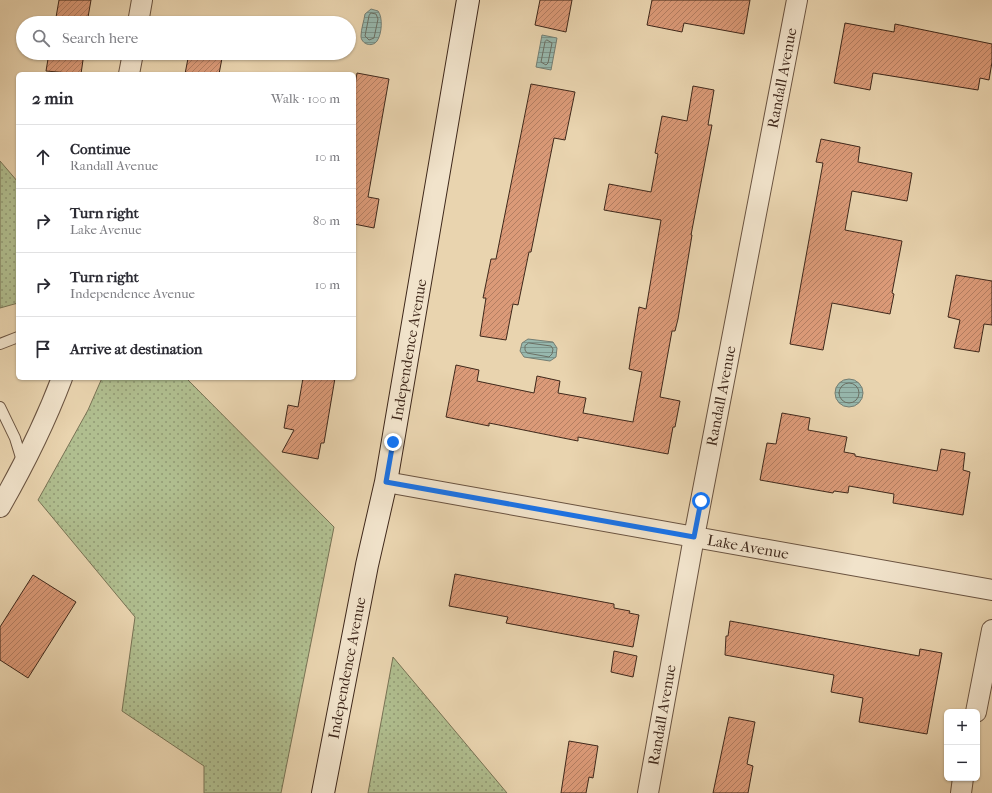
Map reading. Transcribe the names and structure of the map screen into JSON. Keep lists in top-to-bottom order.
{
  "streets": {
    "street": ["Randall Avenue", "Independence Avenue", "Lake Avenue"]
  },
  "crossings": [
    ["Randall Avenue", "Lake Avenue"],
    ["Independence Avenue", "Lake Avenue"]
  ],
  "page": {
    "search": "Search here",
    "heading": ["2 min", "Walk · 100 m"],
    "list": [
      ["Continue", "Randall Avenue", "10 m"],
      ["Turn right", "Lake Avenue", "80 m"],
      ["Turn right", "Independence Avenue", "10 m"],
      "Arrive at destination"
    ],
    "map_buttons": ["+", "−"]
  }
}
